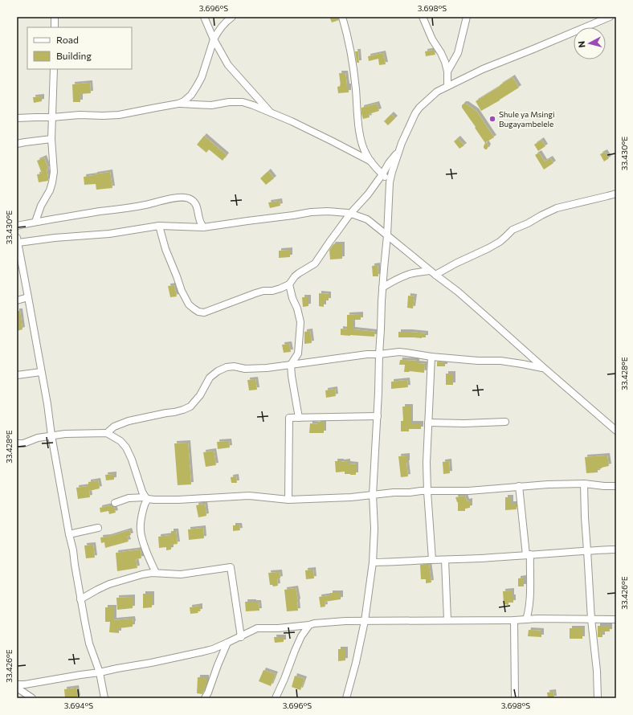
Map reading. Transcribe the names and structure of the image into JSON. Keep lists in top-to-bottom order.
{
  "places": ["Shule ya Msingi Bugayambelele"],
  "legend": ["Road", "Building"],
  "north": "left",
  "coordinates": [
    "3.696°S",
    "3.698°S",
    "33.430°E",
    "33.428°E",
    "33.426°E",
    "3.694°S"
  ]
}
